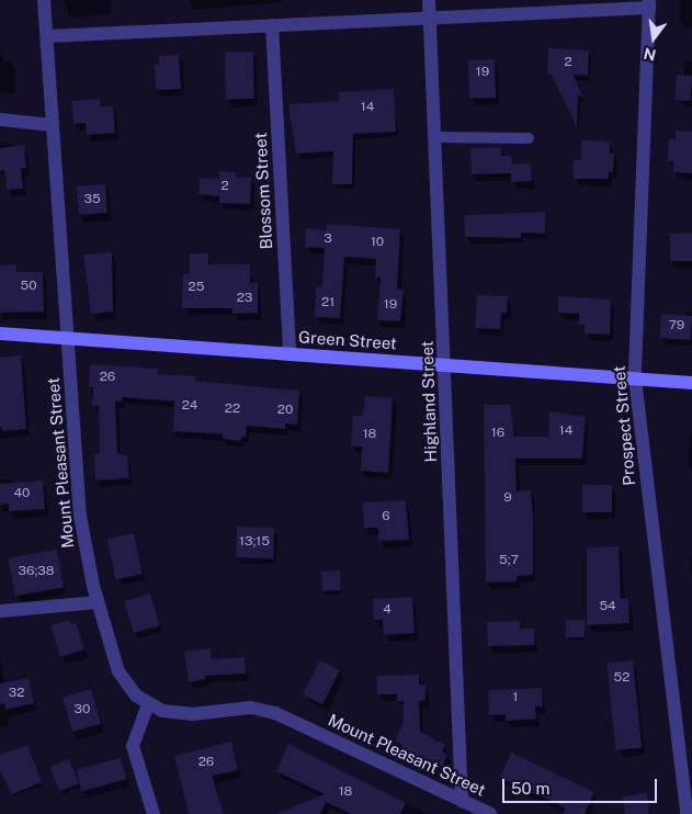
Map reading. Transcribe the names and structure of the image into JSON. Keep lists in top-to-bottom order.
{
  "streets": {
    "street": [
      "Blossom Street",
      "Green Street",
      "Highland Street",
      "Prospect Street",
      "Mount Pleasant Street"
    ]
  },
  "crossings": [
    ["Blossom Street", "Green Street"],
    ["Green Street", "Highland Street"],
    ["Green Street", "Prospect Street"],
    ["Green Street", "Mount Pleasant Street"],
    ["Highland Street", "Mount Pleasant Street"]
  ],
  "house_numbers": [
    "2",
    "19",
    "14",
    "2",
    "35",
    "3",
    "10",
    "50",
    "25",
    "23",
    "21",
    "19",
    "79",
    "26",
    "24",
    "22",
    "20",
    "14",
    "16",
    "18",
    "40",
    "9",
    "6",
    "13;15",
    "5;7",
    "36;38",
    "54",
    "4",
    "52",
    "32",
    "1",
    "30",
    "26",
    "18"
  ],
  "scale_bar": "50 m",
  "north": "bottom"
}
